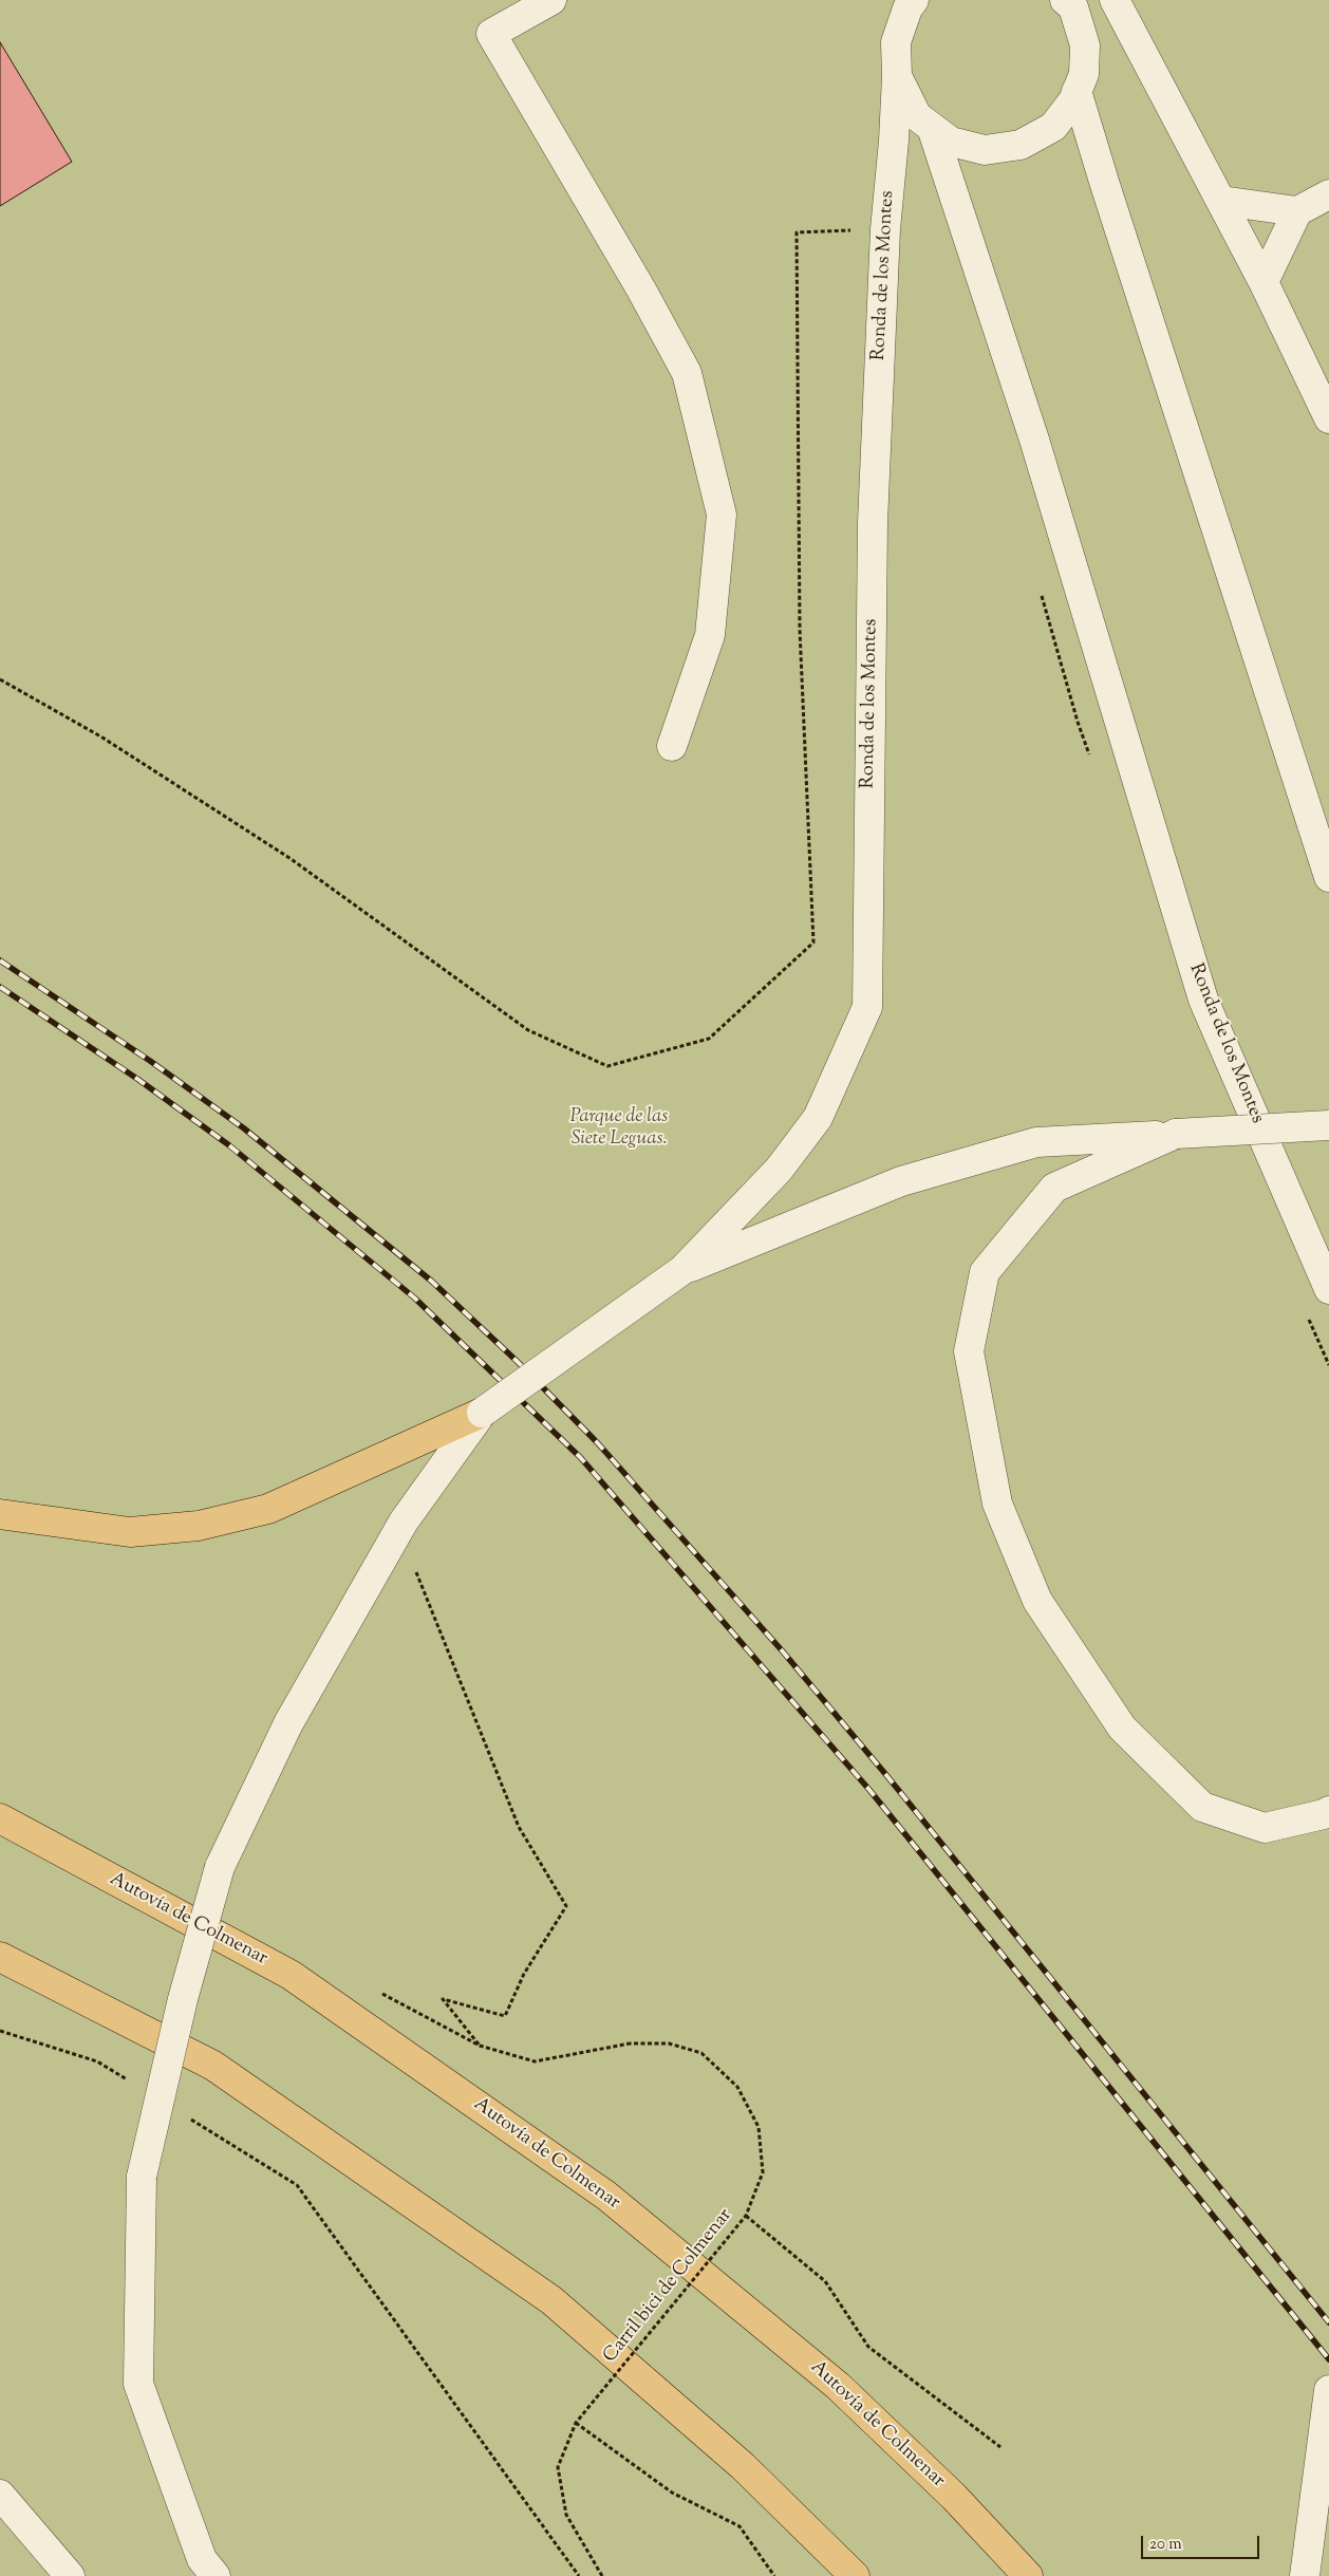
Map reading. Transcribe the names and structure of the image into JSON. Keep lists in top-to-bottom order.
{
  "streets": {
    "highway": ["Autovía de Colmenar"],
    "street": ["Ronda de los Montes"],
    "path": ["Carril bici de Colmenar"]
  },
  "parks": ["Parque de las Siete Leguas."],
  "scale_bar": "20 m"
}
